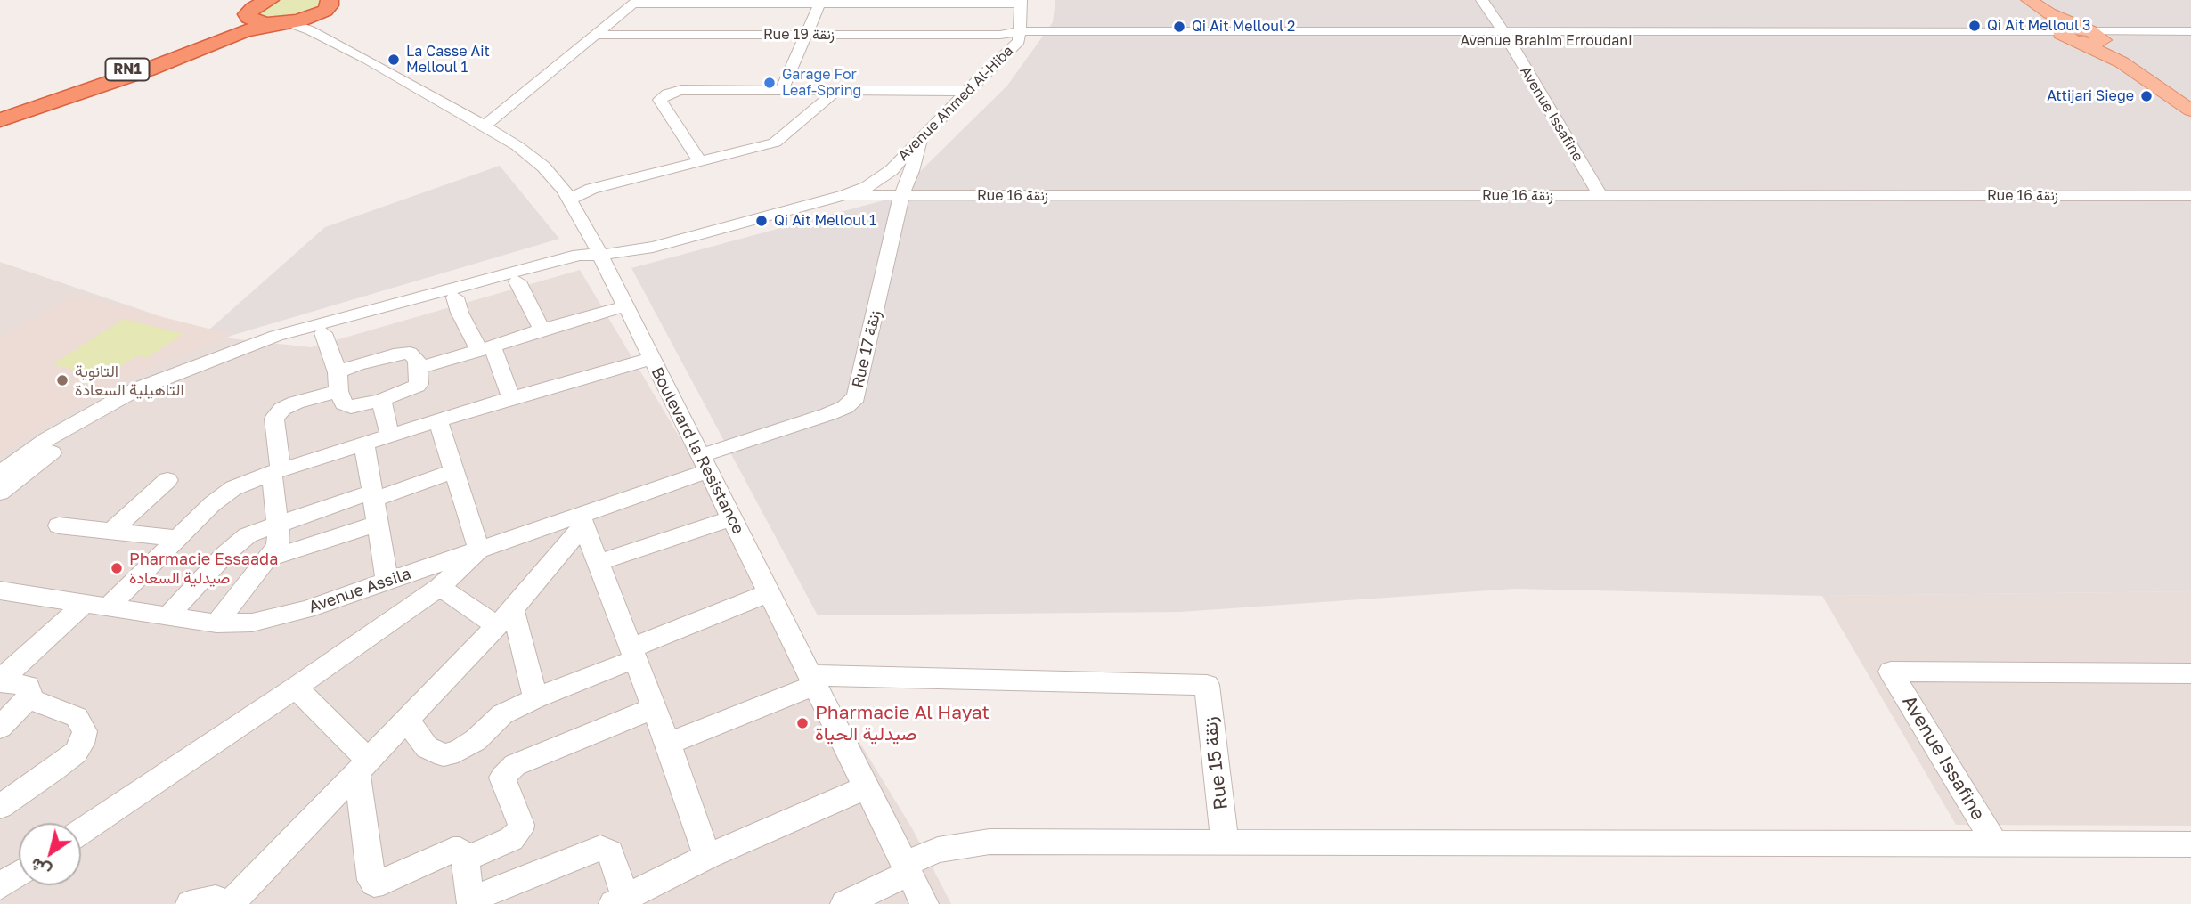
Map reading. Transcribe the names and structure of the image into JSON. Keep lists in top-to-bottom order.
{
  "streets": {
    "highway": ["RN1"],
    "street": [
      "Rue 19 زنقة",
      "Avenue Brahim Erroudani",
      "Avenue Ahmed Al-Hiba",
      "Avenue Issafine",
      "Rue 16 زنقة",
      "Rue 17 زنقة",
      "Boulevard la Resistance",
      "Avenue Assila",
      "Rue 15 زنقة"
    ]
  },
  "crossings": [
    ["Rue 19 زنقة", "Avenue Brahim Erroudani"],
    ["Rue 19 زنقة", "Avenue Ahmed Al-Hiba"],
    ["Avenue Brahim Erroudani", "Avenue Ahmed Al-Hiba"],
    ["Avenue Brahim Erroudani", "Avenue Issafine"],
    ["RN1", "Boulevard la Resistance"],
    ["Avenue Ahmed Al-Hiba", "Rue 16 زنقة"],
    ["Avenue Ahmed Al-Hiba", "Rue 17 زنقة"],
    ["Avenue Ahmed Al-Hiba", "Boulevard la Resistance"],
    ["Avenue Issafine", "Rue 16 زنقة"],
    ["Rue 16 زنقة", "Rue 17 زنقة"],
    ["Rue 17 زنقة", "Boulevard la Resistance"],
    ["Rue 17 زنقة", "Avenue Assila"],
    ["Boulevard la Resistance", "Avenue Assila"],
    ["Boulevard la Resistance", "Rue 15 زنقة"]
  ],
  "places": [
    "Qi Ait Melloul 3",
    "Qi Ait Melloul 2",
    "La Casse Ait Melloul 1",
    "Garage For Leaf-Spring",
    "Attijari Siege",
    "Qi Ait Melloul 1",
    "التانوية التاهيلية السعادة",
    "Pharmacie Essaada صيدلية السعادة",
    "Pharmacie Al Hayat صيدلية الحياة"
  ],
  "north": "bottom left"
}
